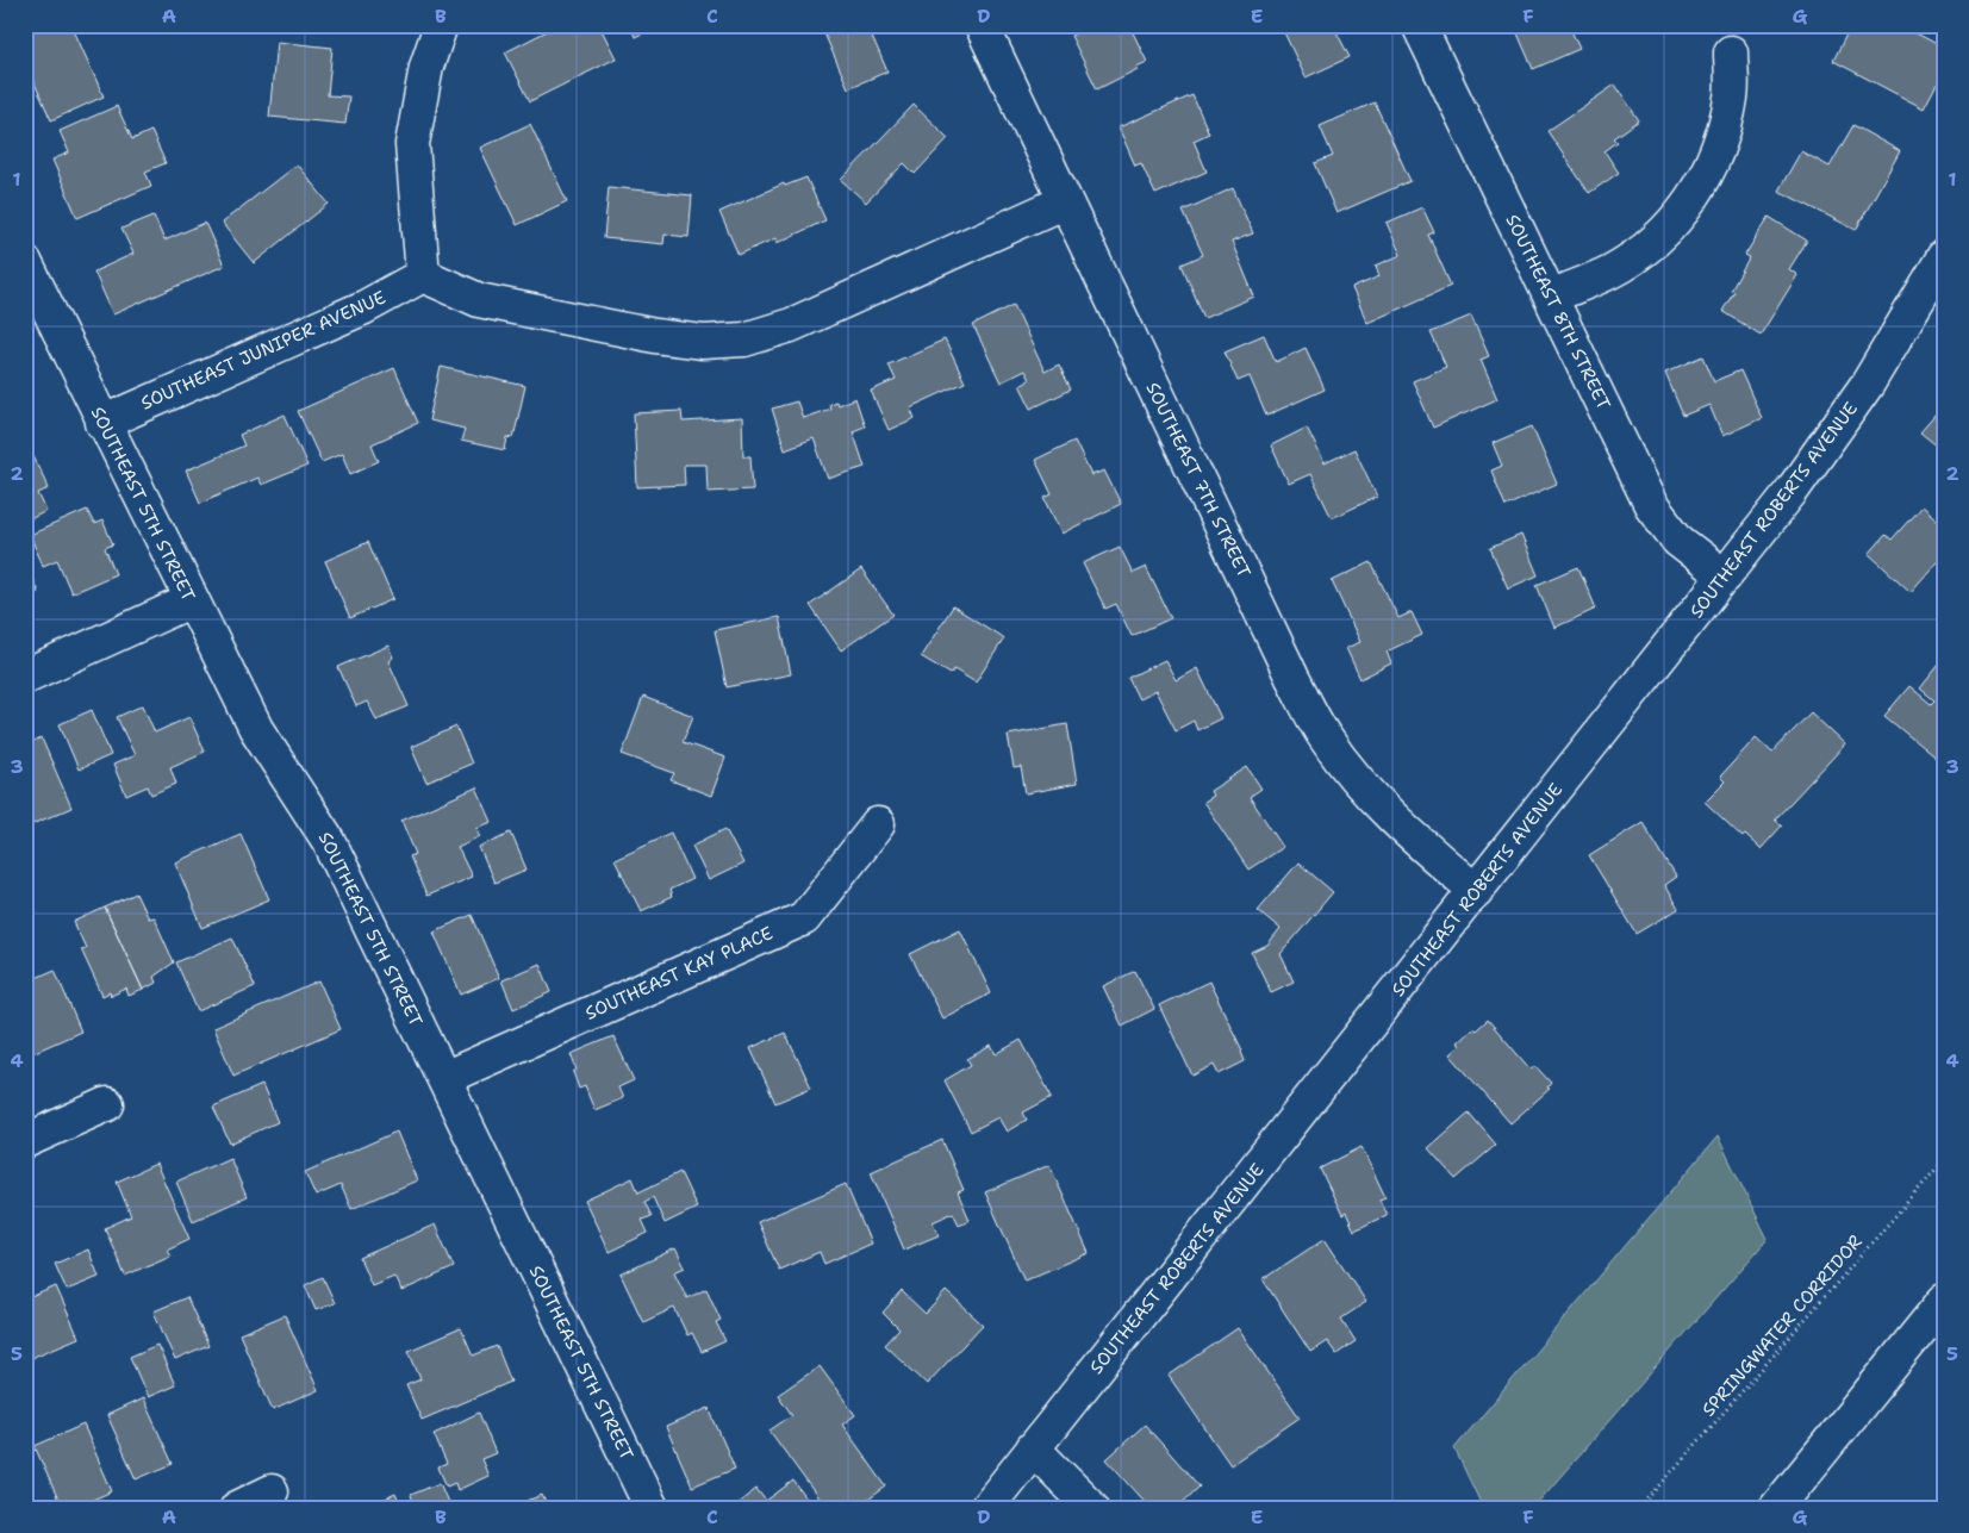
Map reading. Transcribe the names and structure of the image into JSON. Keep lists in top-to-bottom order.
{
  "streets": {
    "street": [
      "SOUTHEAST 8TH STREET",
      "SOUTHEAST JUNIPER AVENUE",
      "SOUTHEAST 7TH STREET",
      "SOUTHEAST 5TH STREET",
      "SOUTHEAST ROBERTS AVENUE",
      "SOUTHEAST KAY PLACE"
    ],
    "path": ["SPRINGWATER CORRIDOR"]
  },
  "crossings": [
    ["SOUTHEAST 8TH STREET", "SOUTHEAST ROBERTS AVENUE"],
    ["SOUTHEAST JUNIPER AVENUE", "SOUTHEAST 5TH STREET"],
    ["SOUTHEAST 7TH STREET", "SOUTHEAST ROBERTS AVENUE"],
    ["SOUTHEAST 5TH STREET", "SOUTHEAST KAY PLACE"]
  ],
  "grid": {
    "columns": [
      "A",
      "B",
      "C",
      "D",
      "E",
      "F",
      "G"
    ],
    "rows": [
      "1",
      "2",
      "3",
      "4",
      "5"
    ]
  }
}
